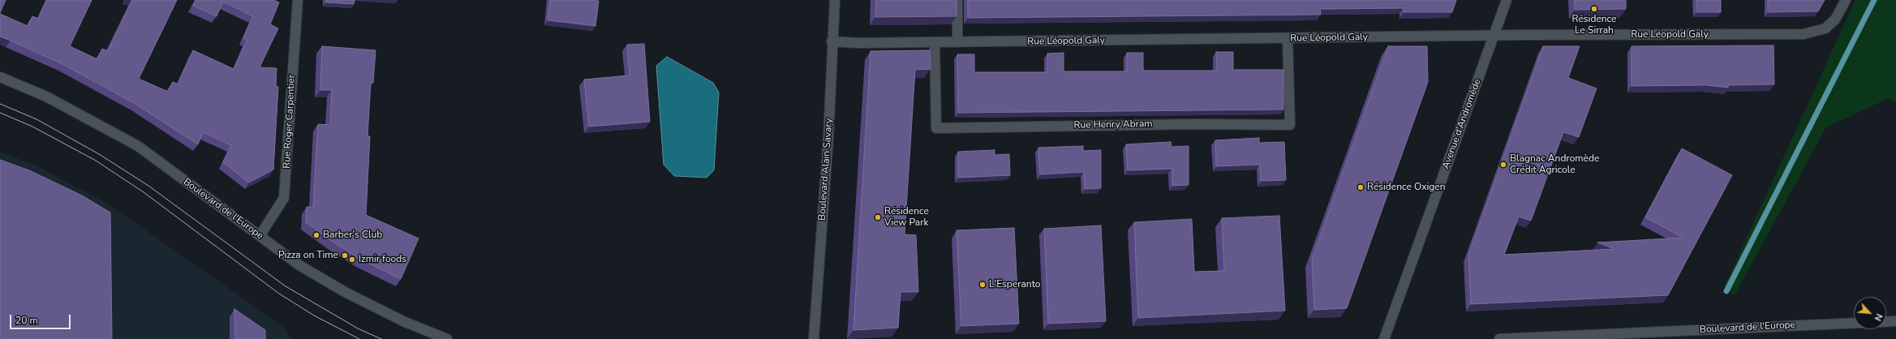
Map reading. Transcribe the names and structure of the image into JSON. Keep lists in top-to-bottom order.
{
  "streets": {
    "street": [
      "Rue Léopold Galy",
      "Rue Roger Carpentier",
      "Avenue d'Andromède",
      "Rue Henry Abram",
      "Boulevard Alain Savary",
      "Boulevard de l'Europe"
    ]
  },
  "crossings": [
    ["Rue Léopold Galy", "Avenue d'Andromède"],
    ["Rue Léopold Galy", "Rue Henry Abram"],
    ["Rue Léopold Galy", "Boulevard Alain Savary"],
    ["Rue Roger Carpentier", "Boulevard de l'Europe"]
  ],
  "places": [
    "Résidence Le Sirrah",
    "Blagnac Andromède Crédit Agricole",
    "Résidence Oxigen",
    "Résidence View Park",
    "Barber's Club",
    "Pizza on Time",
    "Izmir foods",
    "L'Esperanto"
  ],
  "scale_bar": "20 m",
  "north": "bottom right"
}
